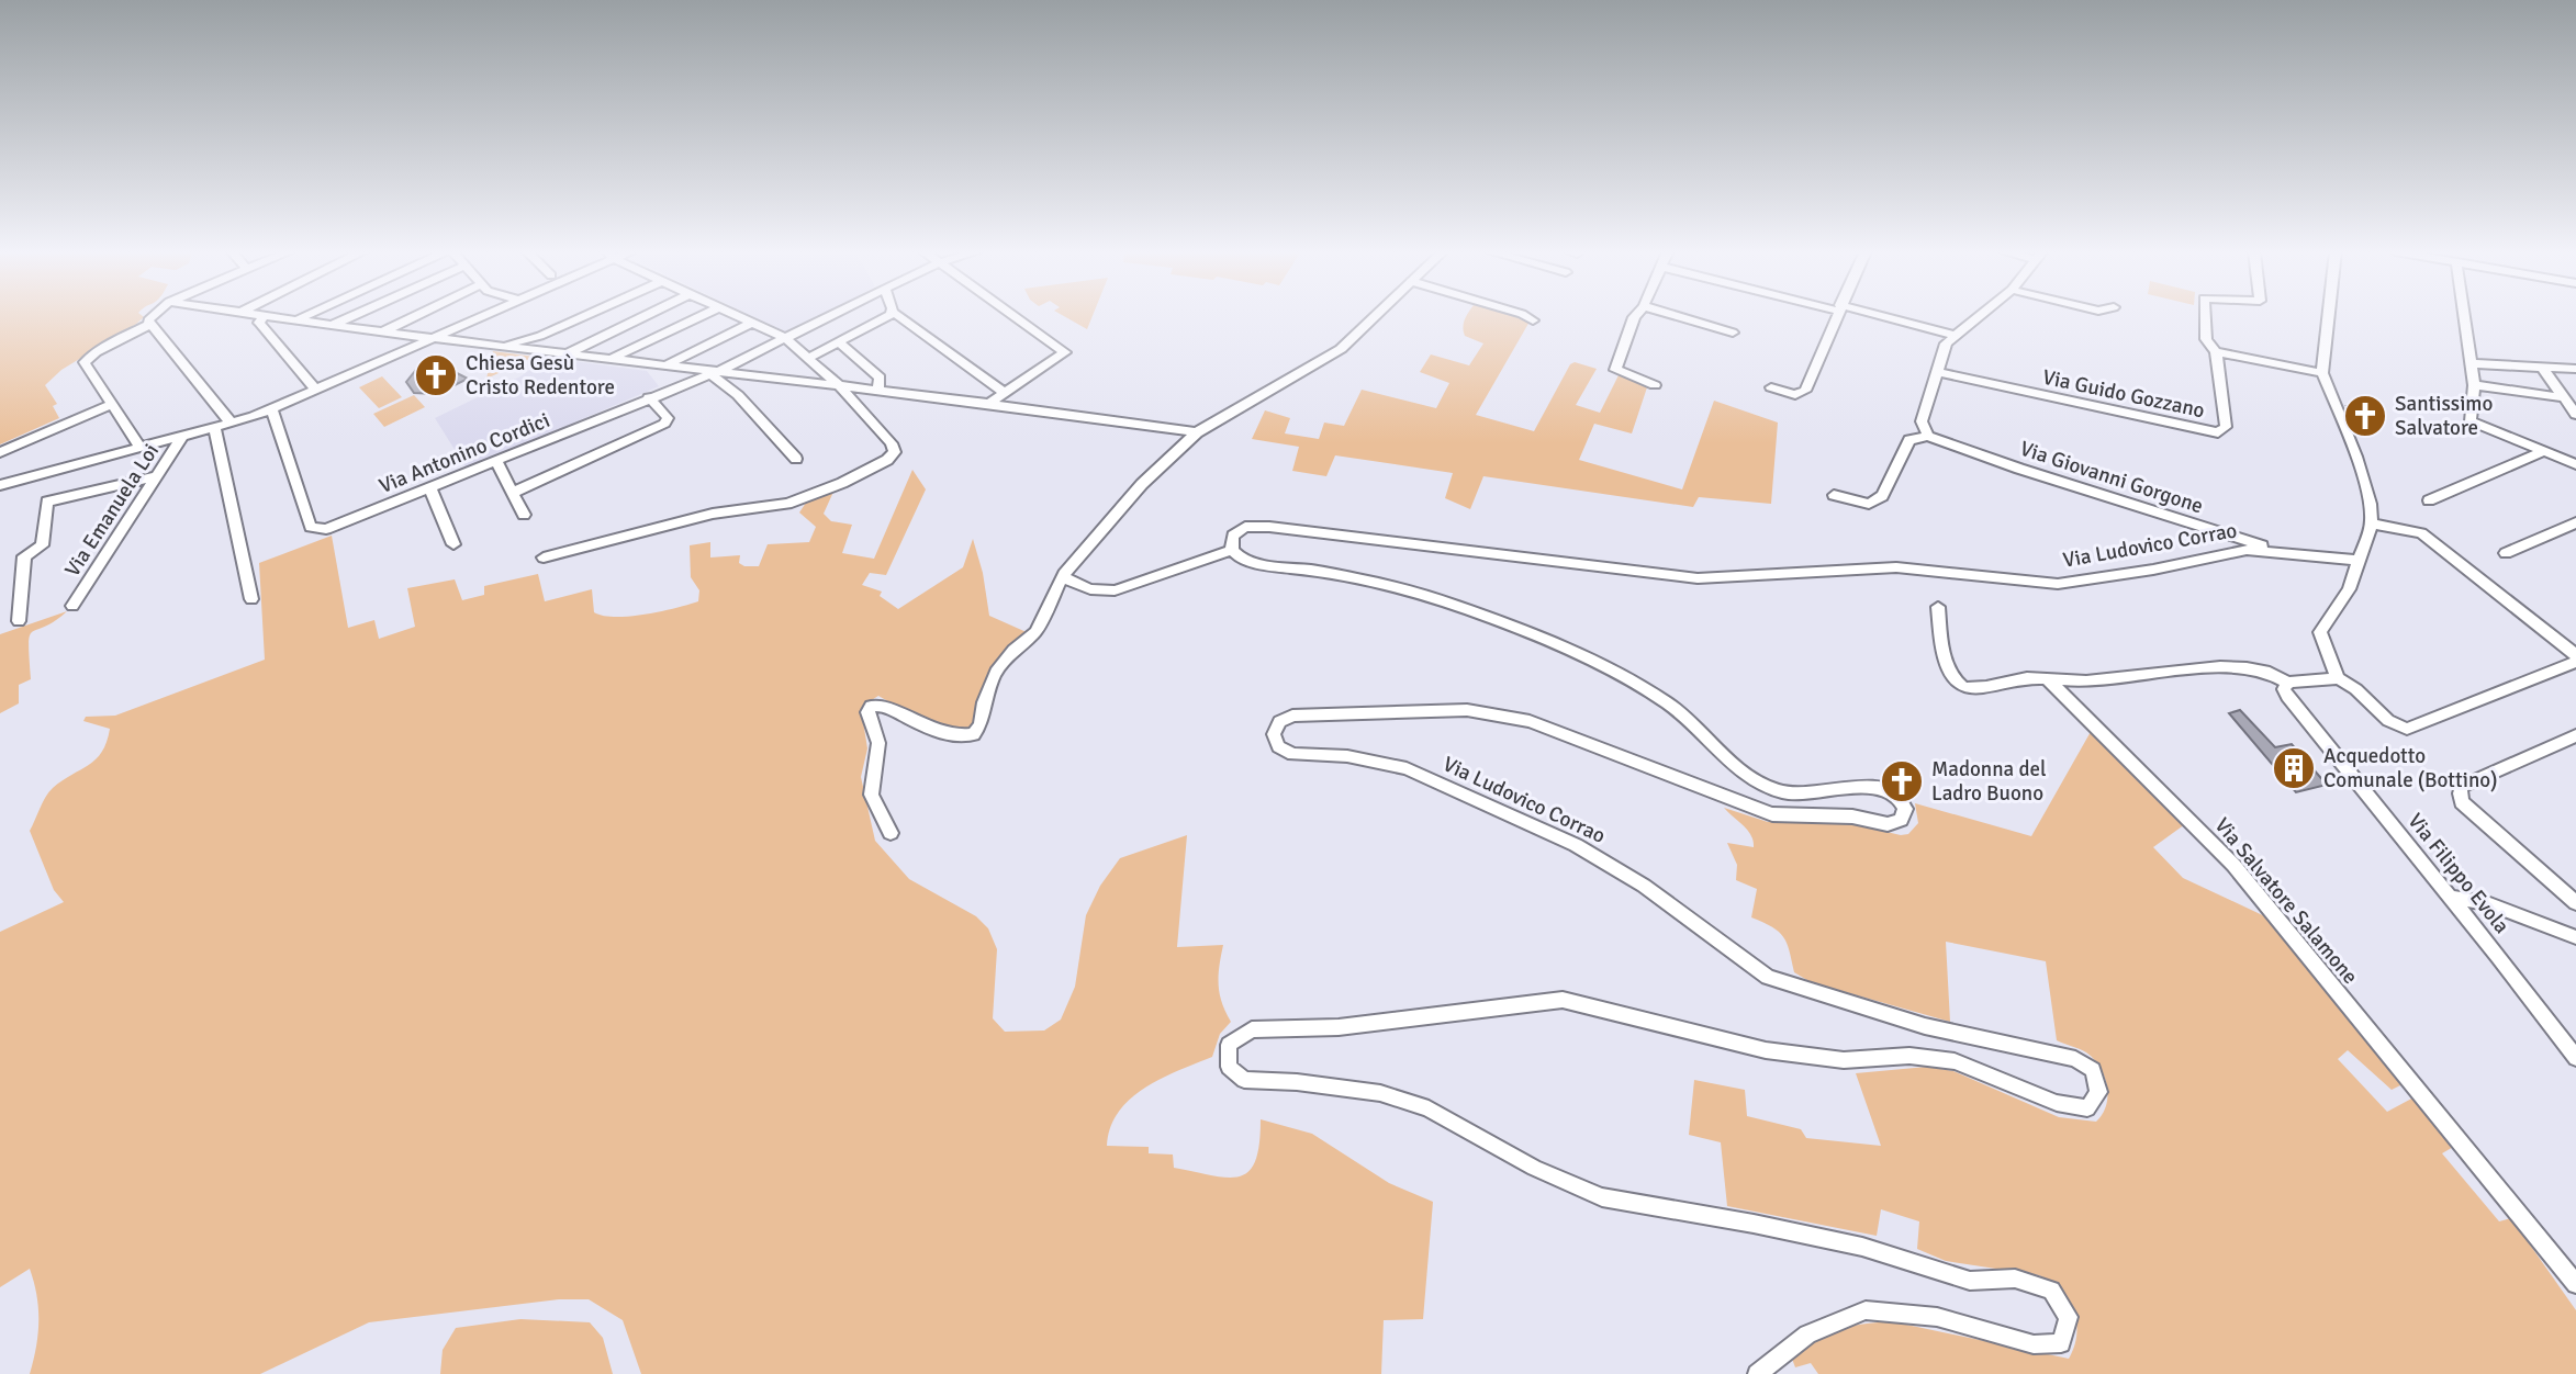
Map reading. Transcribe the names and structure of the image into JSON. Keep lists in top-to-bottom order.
{
  "streets": {
    "street": [
      "Via Guido Gozzano",
      "Via Antonino Cordici",
      "Via Giovanni Gorgone",
      "Via Emanuela Loi",
      "Via Ludovico Corrao",
      "Via Filippo Evola",
      "Via Salvatore Salamone"
    ]
  },
  "crossings": [
    ["Via Giovanni Gorgone", "Via Ludovico Corrao"]
  ],
  "places": {
    "church": ["Chiesa Gesù Cristo Redentore", "Santissimo Salvatore", "Madonna del Ladro Buono"],
    "building": ["Acquedotto Comunale (Bottino)"]
  }
}
